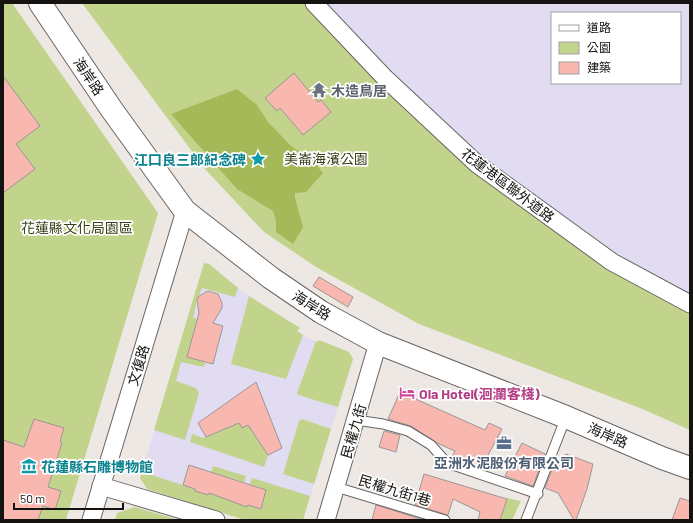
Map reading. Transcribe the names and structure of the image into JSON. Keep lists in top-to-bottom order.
{
  "streets": {
    "main road": ["海岸路"],
    "street": ["花蓮港區聯外道路", "文復路", "民權九街"],
    "lane": ["民權九街1巷"]
  },
  "crossings": [
    ["海岸路", "文復路"],
    ["海岸路", "民權九街"],
    ["民權九街", "民權九街1巷"]
  ],
  "parks": ["美崙海濱公園", "花蓮縣文化局園區"],
  "places": {
    "temple": ["木造鳥居"],
    "place": ["江口良三郎紀念碑"],
    "hotel": ["Ola Hotel(洄瀾客棧)"],
    "office": ["亞洲水泥股份有限公司"],
    "museum": ["花蓮縣石雕博物館"]
  },
  "legend": ["道路", "公園", "建築"],
  "scale_bar": "50 m"
}
